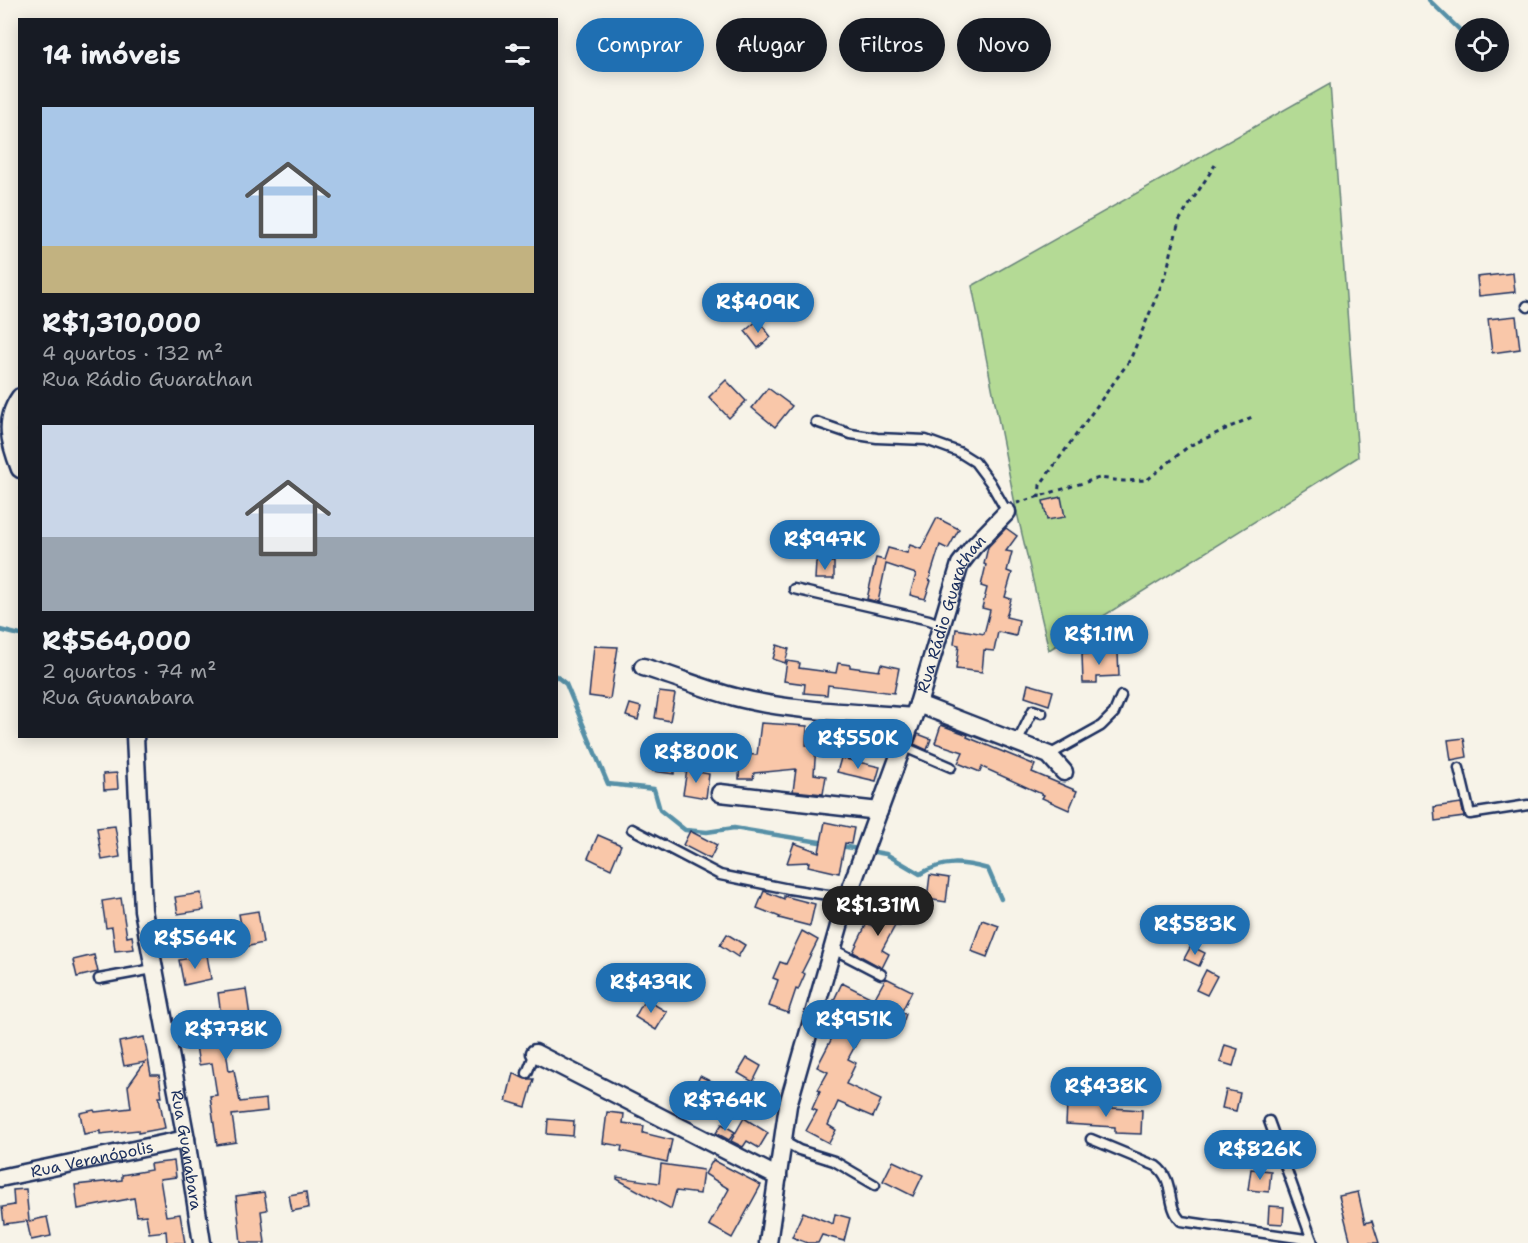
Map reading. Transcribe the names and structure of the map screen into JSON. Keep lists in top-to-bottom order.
{
  "streets": {
    "street": ["Rua Rádio Guarathan", "Rua Guanabara", "Rua Veranópolis"]
  },
  "crossings": [
    ["Rua Guanabara", "Rua Veranópolis"]
  ],
  "page": {
    "chip": [
      "Comprar",
      "Alugar",
      "Filtros",
      "Novo"
    ],
    "heading": "14 imóveis",
    "list": [
      {
        "name": "R$1,310,000",
        "note": "4 quartos · 132 m² · Rua Rádio Guarathan"
      },
      {
        "name": "R$564,000",
        "note": "2 quartos · 74 m² · Rua Guanabara"
      }
    ],
    "price": [
      "R$409K",
      "R$947K",
      "R$1.1M",
      "R$550K",
      "R$800K",
      "R$1.31M",
      "R$583K",
      "R$564K",
      "R$439K",
      "R$951K",
      "R$778K",
      "R$438K",
      "R$764K",
      "R$826K"
    ]
  }
}
